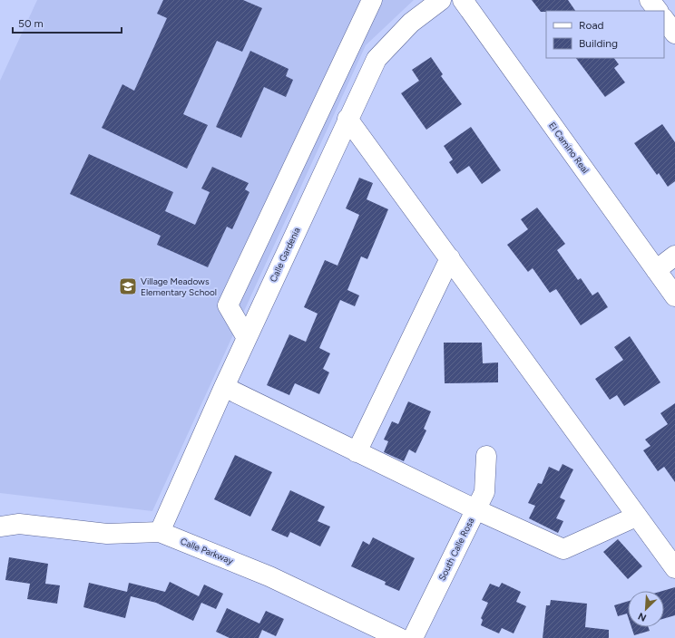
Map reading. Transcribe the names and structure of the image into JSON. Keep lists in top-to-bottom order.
{
  "streets": {
    "street": [
      "El Camino Real",
      "Calle Gardenia",
      "South Calle Rosa",
      "Calle Parkway"
    ]
  },
  "crossings": [
    ["Calle Gardenia", "Calle Parkway"]
  ],
  "places": {
    "school or university": ["Village Meadows Elementary School"]
  },
  "legend": ["Road", "Building"],
  "scale_bar": "50 m",
  "north": "bottom left"
}
